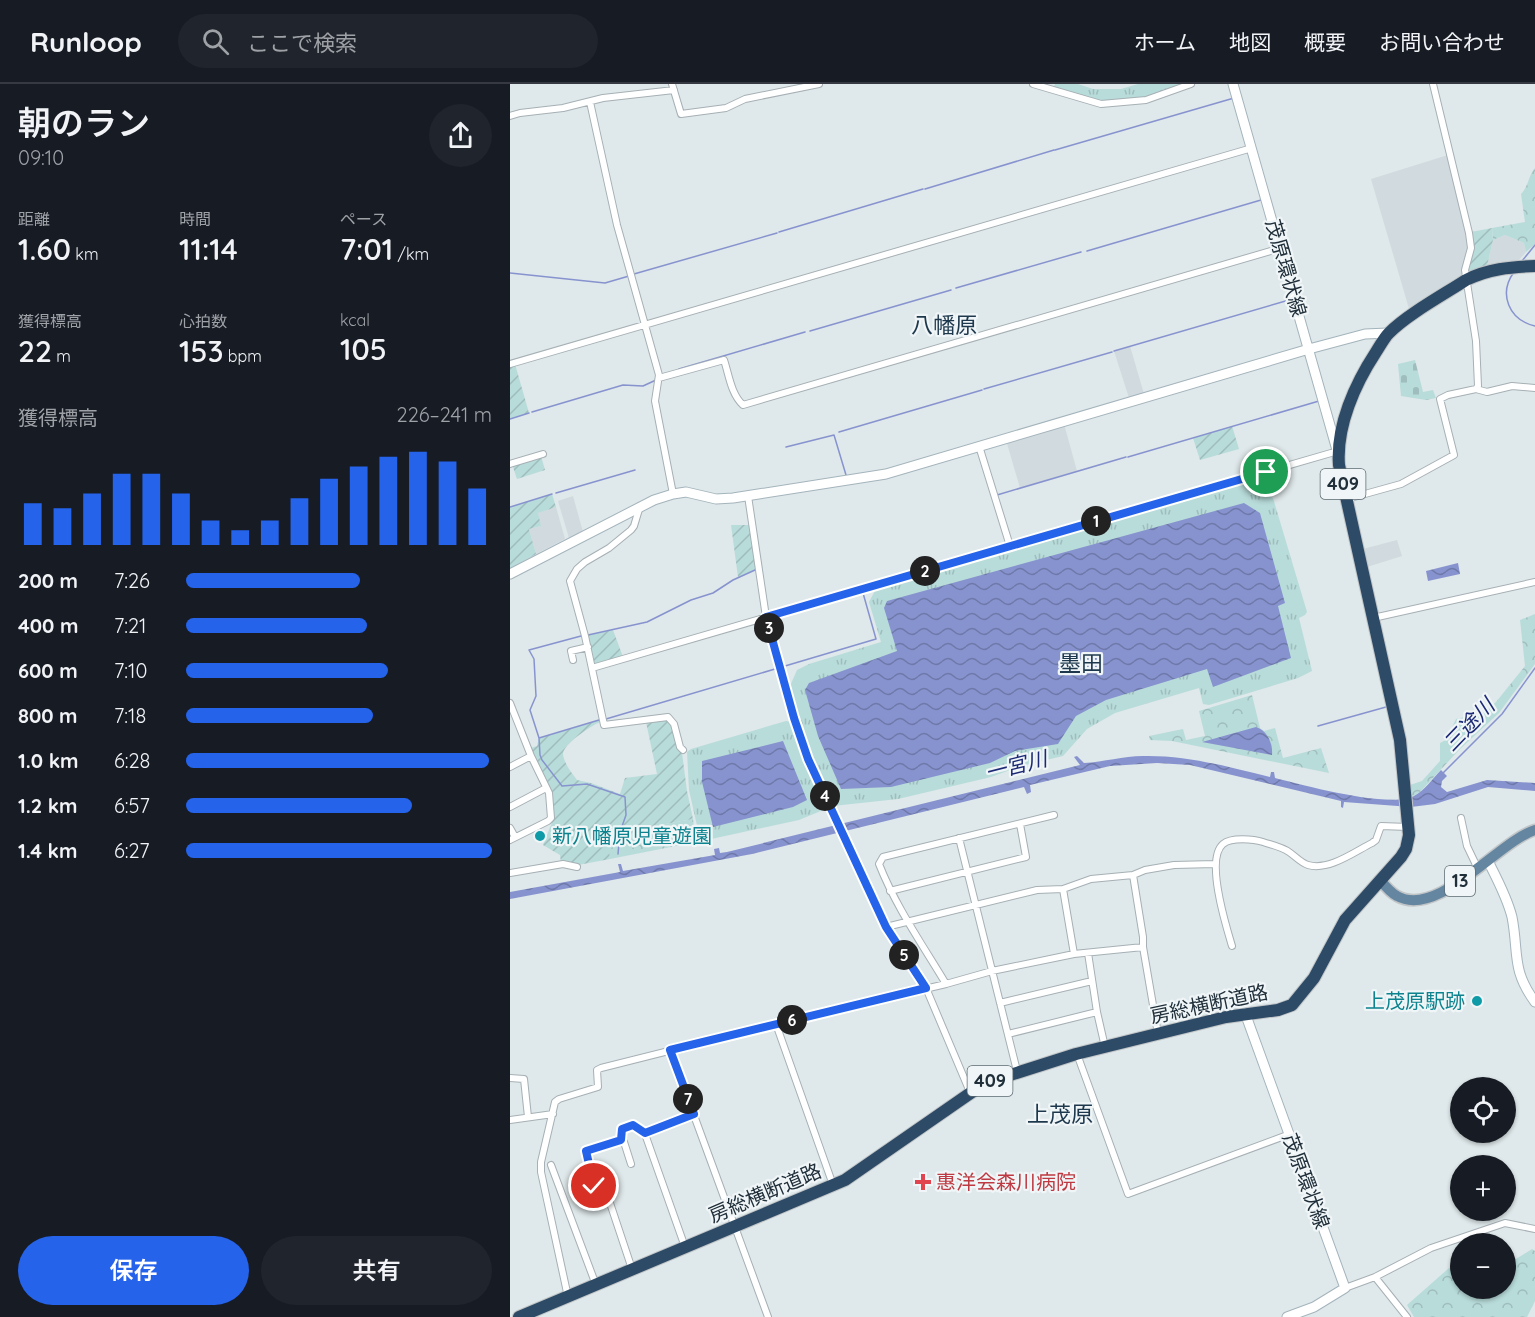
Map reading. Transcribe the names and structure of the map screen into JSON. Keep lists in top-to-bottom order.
{
  "streets": {
    "highway": ["409", "房総横断道路"],
    "main road": ["13"],
    "street": ["茂原環状線"]
  },
  "crossings": [
    ["茂原環状線", "房総横断道路"],
    ["13", "房総横断道路"]
  ],
  "districts": ["八幡原", "墨田", "上茂原"],
  "water": ["三途川", "一宮川"],
  "places": {
    "other": ["新八幡原児童遊園", "上茂原駅跡"],
    "health": ["惠洋会森川病院"]
  },
  "page": {
    "header": "Runloop",
    "search": "ここで検索",
    "nav": [
      "ホーム",
      "地図",
      "概要",
      "お問い合わせ"
    ],
    "heading": ["朝のラン", "09:10"],
    "stats": [
      ["距離", "1.60 km"],
      ["時間", "11:14"],
      ["ペース", "7:01 /km"],
      ["獲得標高", "22 m"],
      ["心拍数", "153 bpm"],
      ["kcal", "105"]
    ],
    "chart": ["獲得標高", "226–241 m"],
    "pins": [
      "1",
      "2",
      "3",
      "4",
      "5",
      "6",
      "7"
    ],
    "list": [
      {
        "name": "200 m",
        "note": "7:26"
      },
      {
        "name": "400 m",
        "note": "7:21"
      },
      {
        "name": "600 m",
        "note": "7:10"
      },
      {
        "name": "800 m",
        "note": "7:18"
      },
      {
        "name": "1.0 km",
        "note": "6:28"
      },
      {
        "name": "1.2 km",
        "note": "6:57"
      },
      {
        "name": "1.4 km",
        "note": "6:27"
      }
    ],
    "map_buttons": ["+", "−"],
    "buttons": ["保存", "共有"]
  }
}
